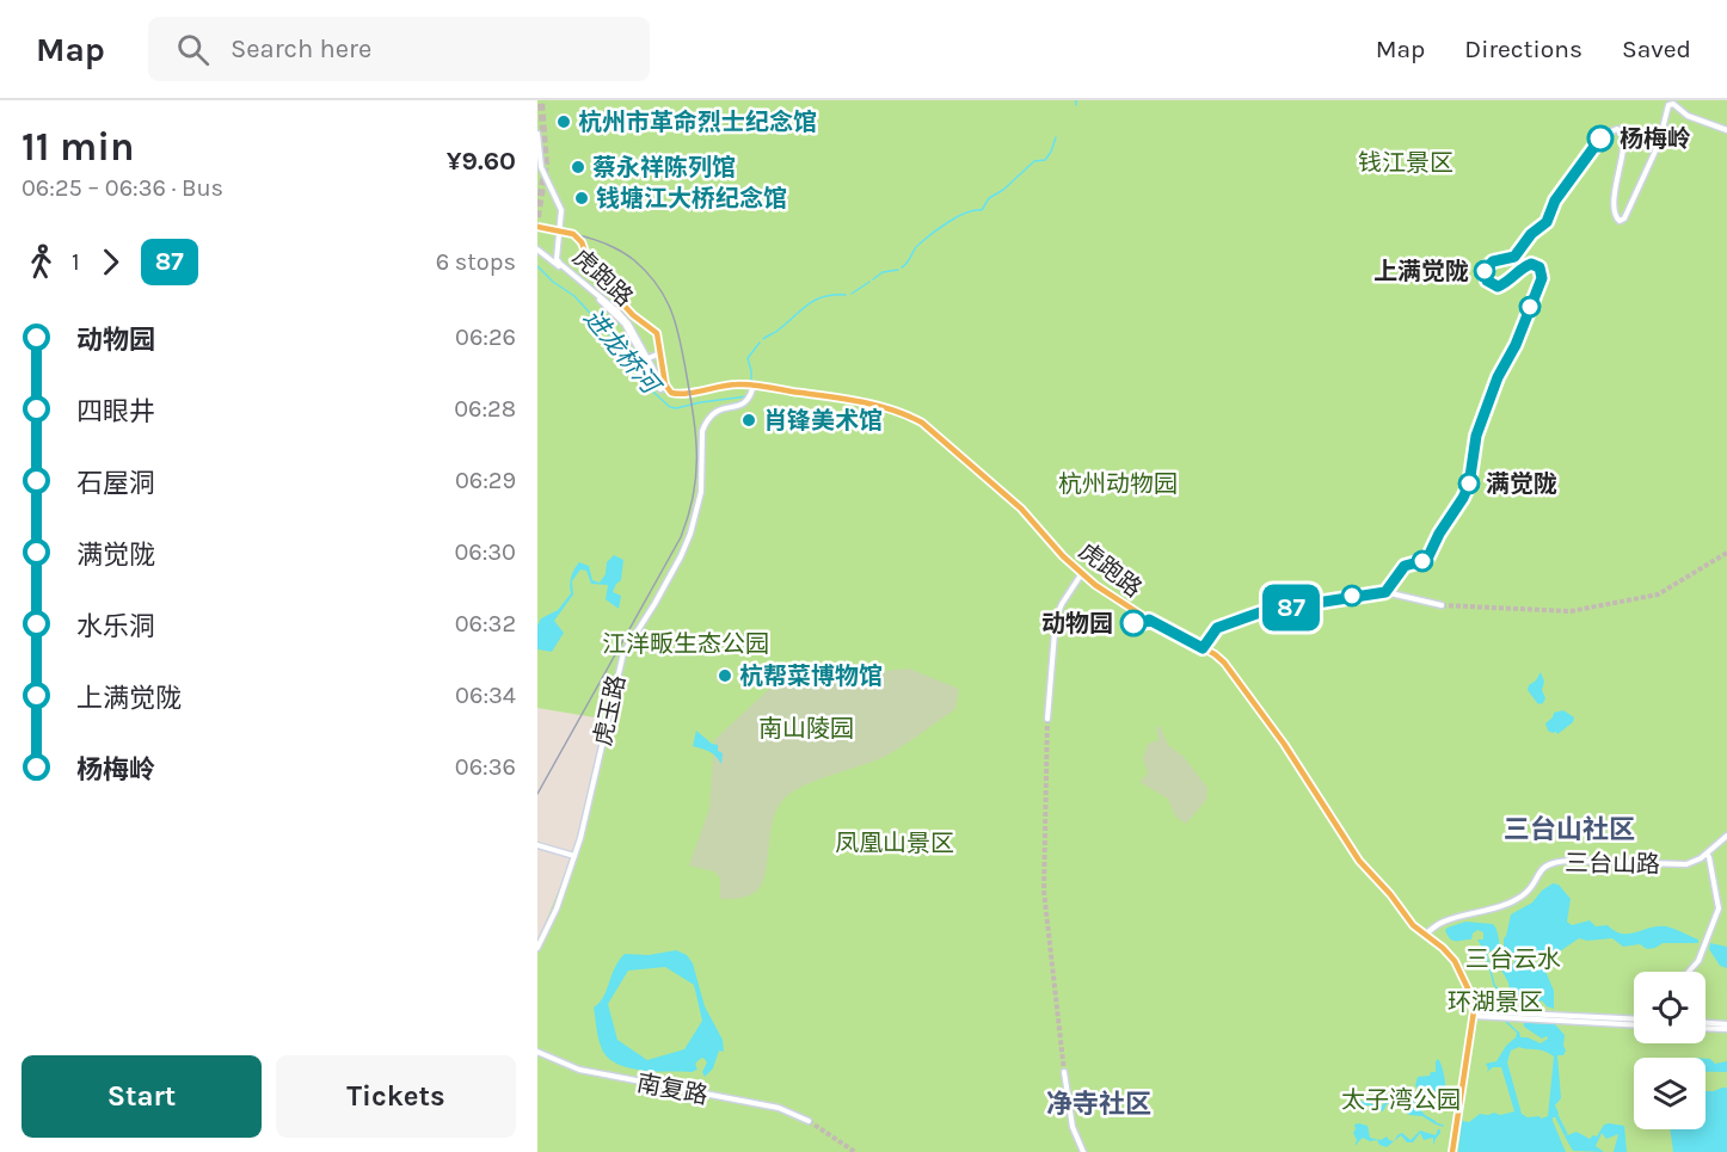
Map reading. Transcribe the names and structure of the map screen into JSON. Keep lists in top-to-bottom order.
{
  "streets": {
    "main road": ["虎跑路"],
    "street": ["虎玉路", "三台山路", "南复路"]
  },
  "crossings": [
    ["虎跑路", "虎玉路"],
    ["虎跑路", "三台山路"]
  ],
  "districts": ["三台山社区", "净寺社区"],
  "water": ["进龙桥河"],
  "parks": [
    "钱江景区",
    "杭州动物园",
    "江洋畈生态公园",
    "南山陵园",
    "凤凰山景区",
    "三台云水",
    "环湖景区",
    "太子湾公园"
  ],
  "places": [
    "杭州市革命烈士纪念馆",
    "杨梅岭",
    "蔡永祥陈列馆",
    "钱塘江大桥纪念馆",
    "上满觉陇",
    "肖锋美术馆",
    "满觉陇",
    "动物园",
    "杭帮菜博物馆"
  ],
  "lines": ["bus line 87"],
  "page": {
    "header": "Map",
    "search": "Search here",
    "nav": ["Map", "Directions", "Saved"],
    "heading": ["11 min", "06:25 – 06:36 · Bus", "¥9.60"],
    "on_map": "87",
    "legs": ["1", "87", "6 stops"],
    "list": [
      {
        "name": "动物园",
        "value": "06:26"
      },
      {
        "name": "四眼井",
        "value": "06:28"
      },
      {
        "name": "石屋洞",
        "value": "06:29"
      },
      {
        "name": "满觉陇",
        "value": "06:30"
      },
      {
        "name": "水乐洞",
        "value": "06:32"
      },
      {
        "name": "上满觉陇",
        "value": "06:34"
      },
      {
        "name": "杨梅岭",
        "value": "06:36"
      }
    ],
    "buttons": ["Start", "Tickets"]
  }
}
